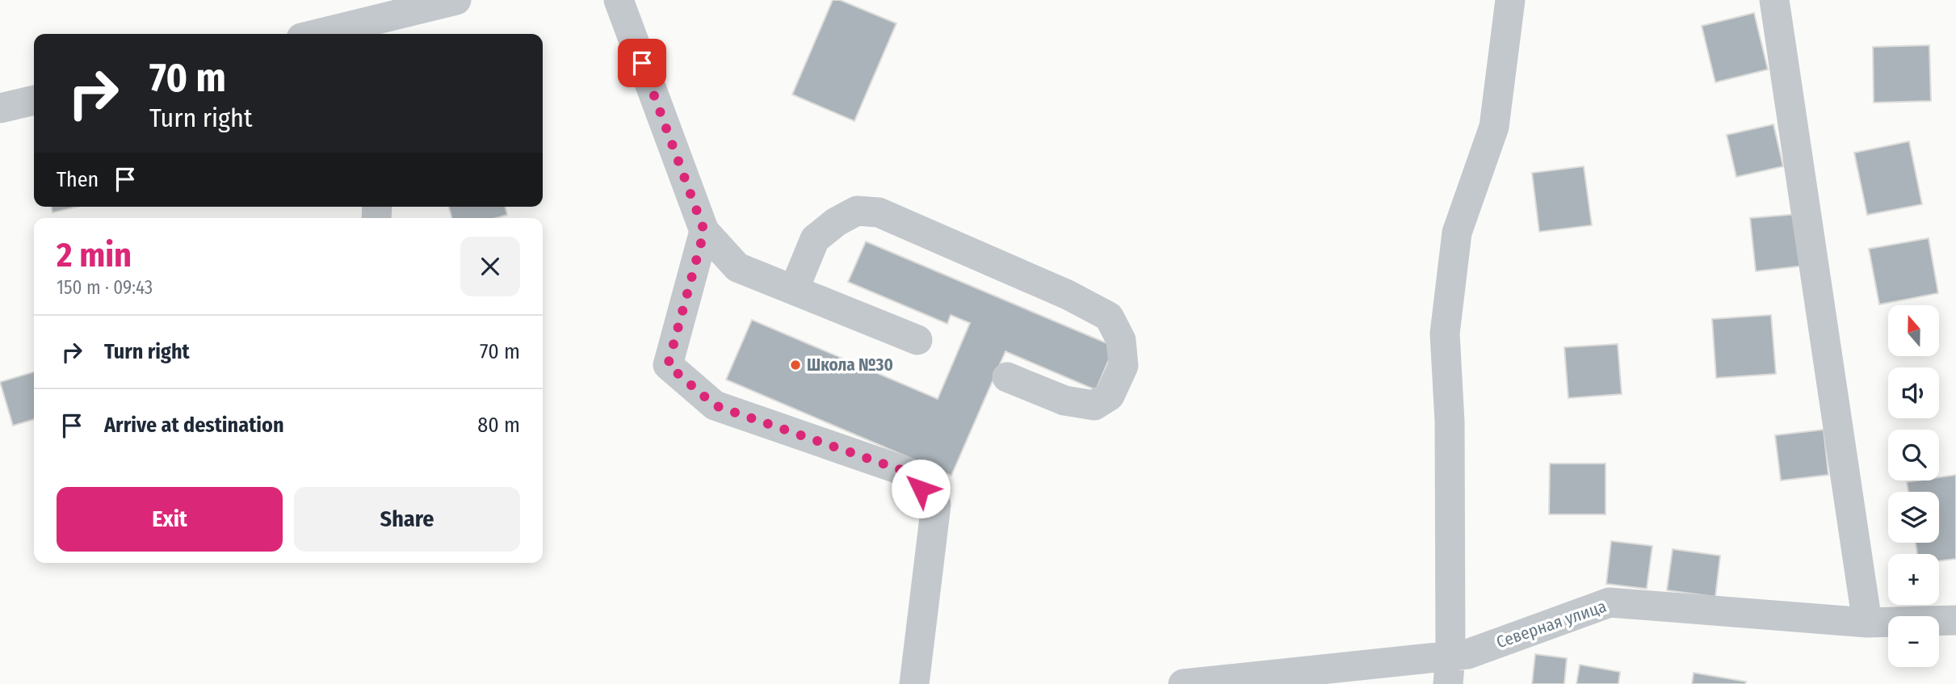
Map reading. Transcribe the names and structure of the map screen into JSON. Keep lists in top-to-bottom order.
{
  "streets": {
    "street": ["Северная улица"]
  },
  "places": ["Школа №30"],
  "north": "top",
  "page": {
    "turn": ["70 m", "Turn right"],
    "then": "Then",
    "heading": ["2 min", "150 m · 09:43"],
    "map_buttons": ["+", "−"],
    "list": [
      {
        "name": "Turn right",
        "value": "70 m"
      },
      {
        "name": "Arrive at destination",
        "value": "80 m"
      }
    ],
    "buttons": ["Exit", "Share"]
  }
}
